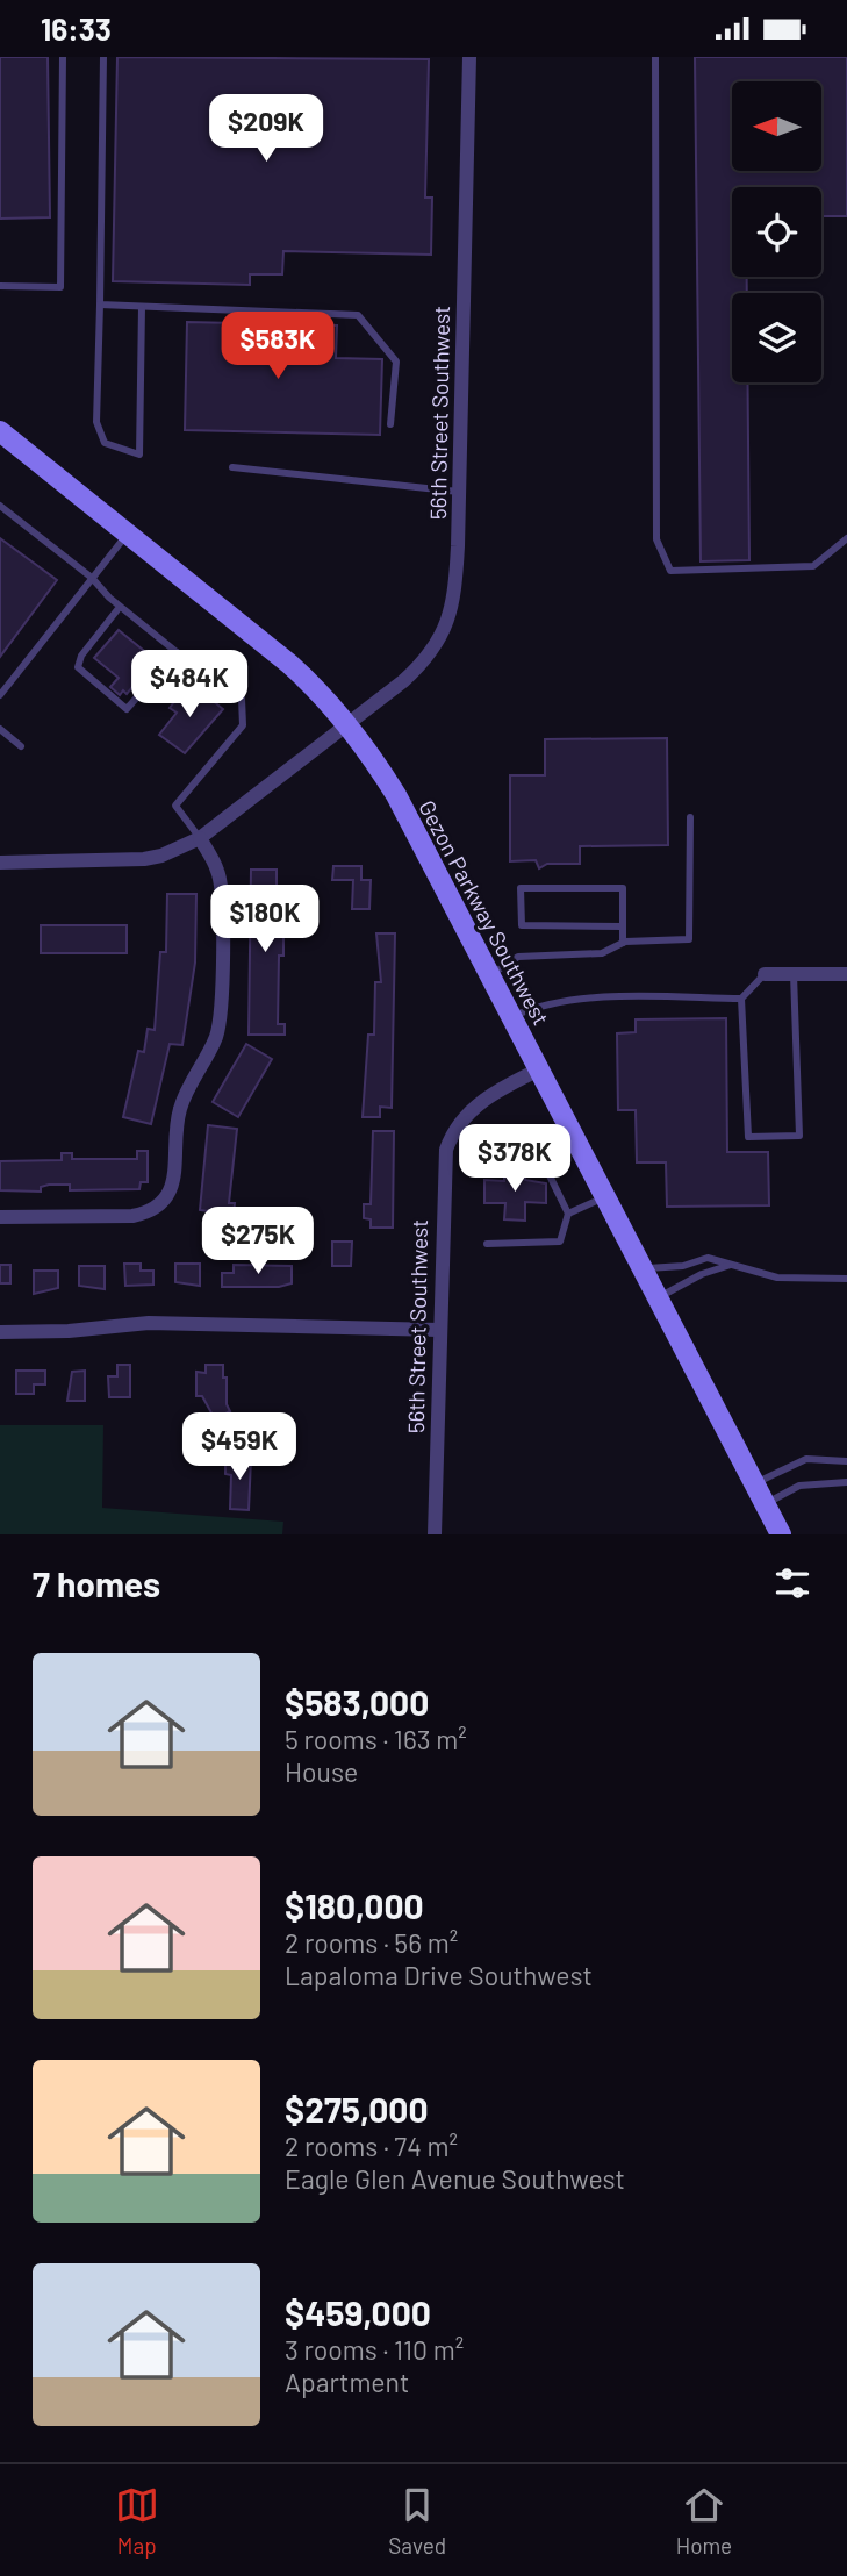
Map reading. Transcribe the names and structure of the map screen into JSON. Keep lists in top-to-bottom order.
{
  "streets": {
    "main road": ["Gezon Parkway Southwest"],
    "street": ["56th Street Southwest"]
  },
  "crossings": [
    ["56th Street Southwest", "Gezon Parkway Southwest"]
  ],
  "north": "left",
  "page": {
    "status": "16:33",
    "price": [
      "$209K",
      "$583K",
      "$484K",
      "$180K",
      "$378K",
      "$275K",
      "$459K"
    ],
    "heading": "7 homes",
    "list": [
      {
        "name": "$583,000",
        "note": "5 rooms · 163 m² · House"
      },
      {
        "name": "$180,000",
        "note": "2 rooms · 56 m² · Lapaloma Drive Southwest"
      },
      {
        "name": "$275,000",
        "note": "2 rooms · 74 m² · Eagle Glen Avenue Southwest"
      },
      {
        "name": "$459,000",
        "note": "3 rooms · 110 m² · Apartment"
      }
    ],
    "tabs": ["Map", "Saved", "Home"]
  }
}
